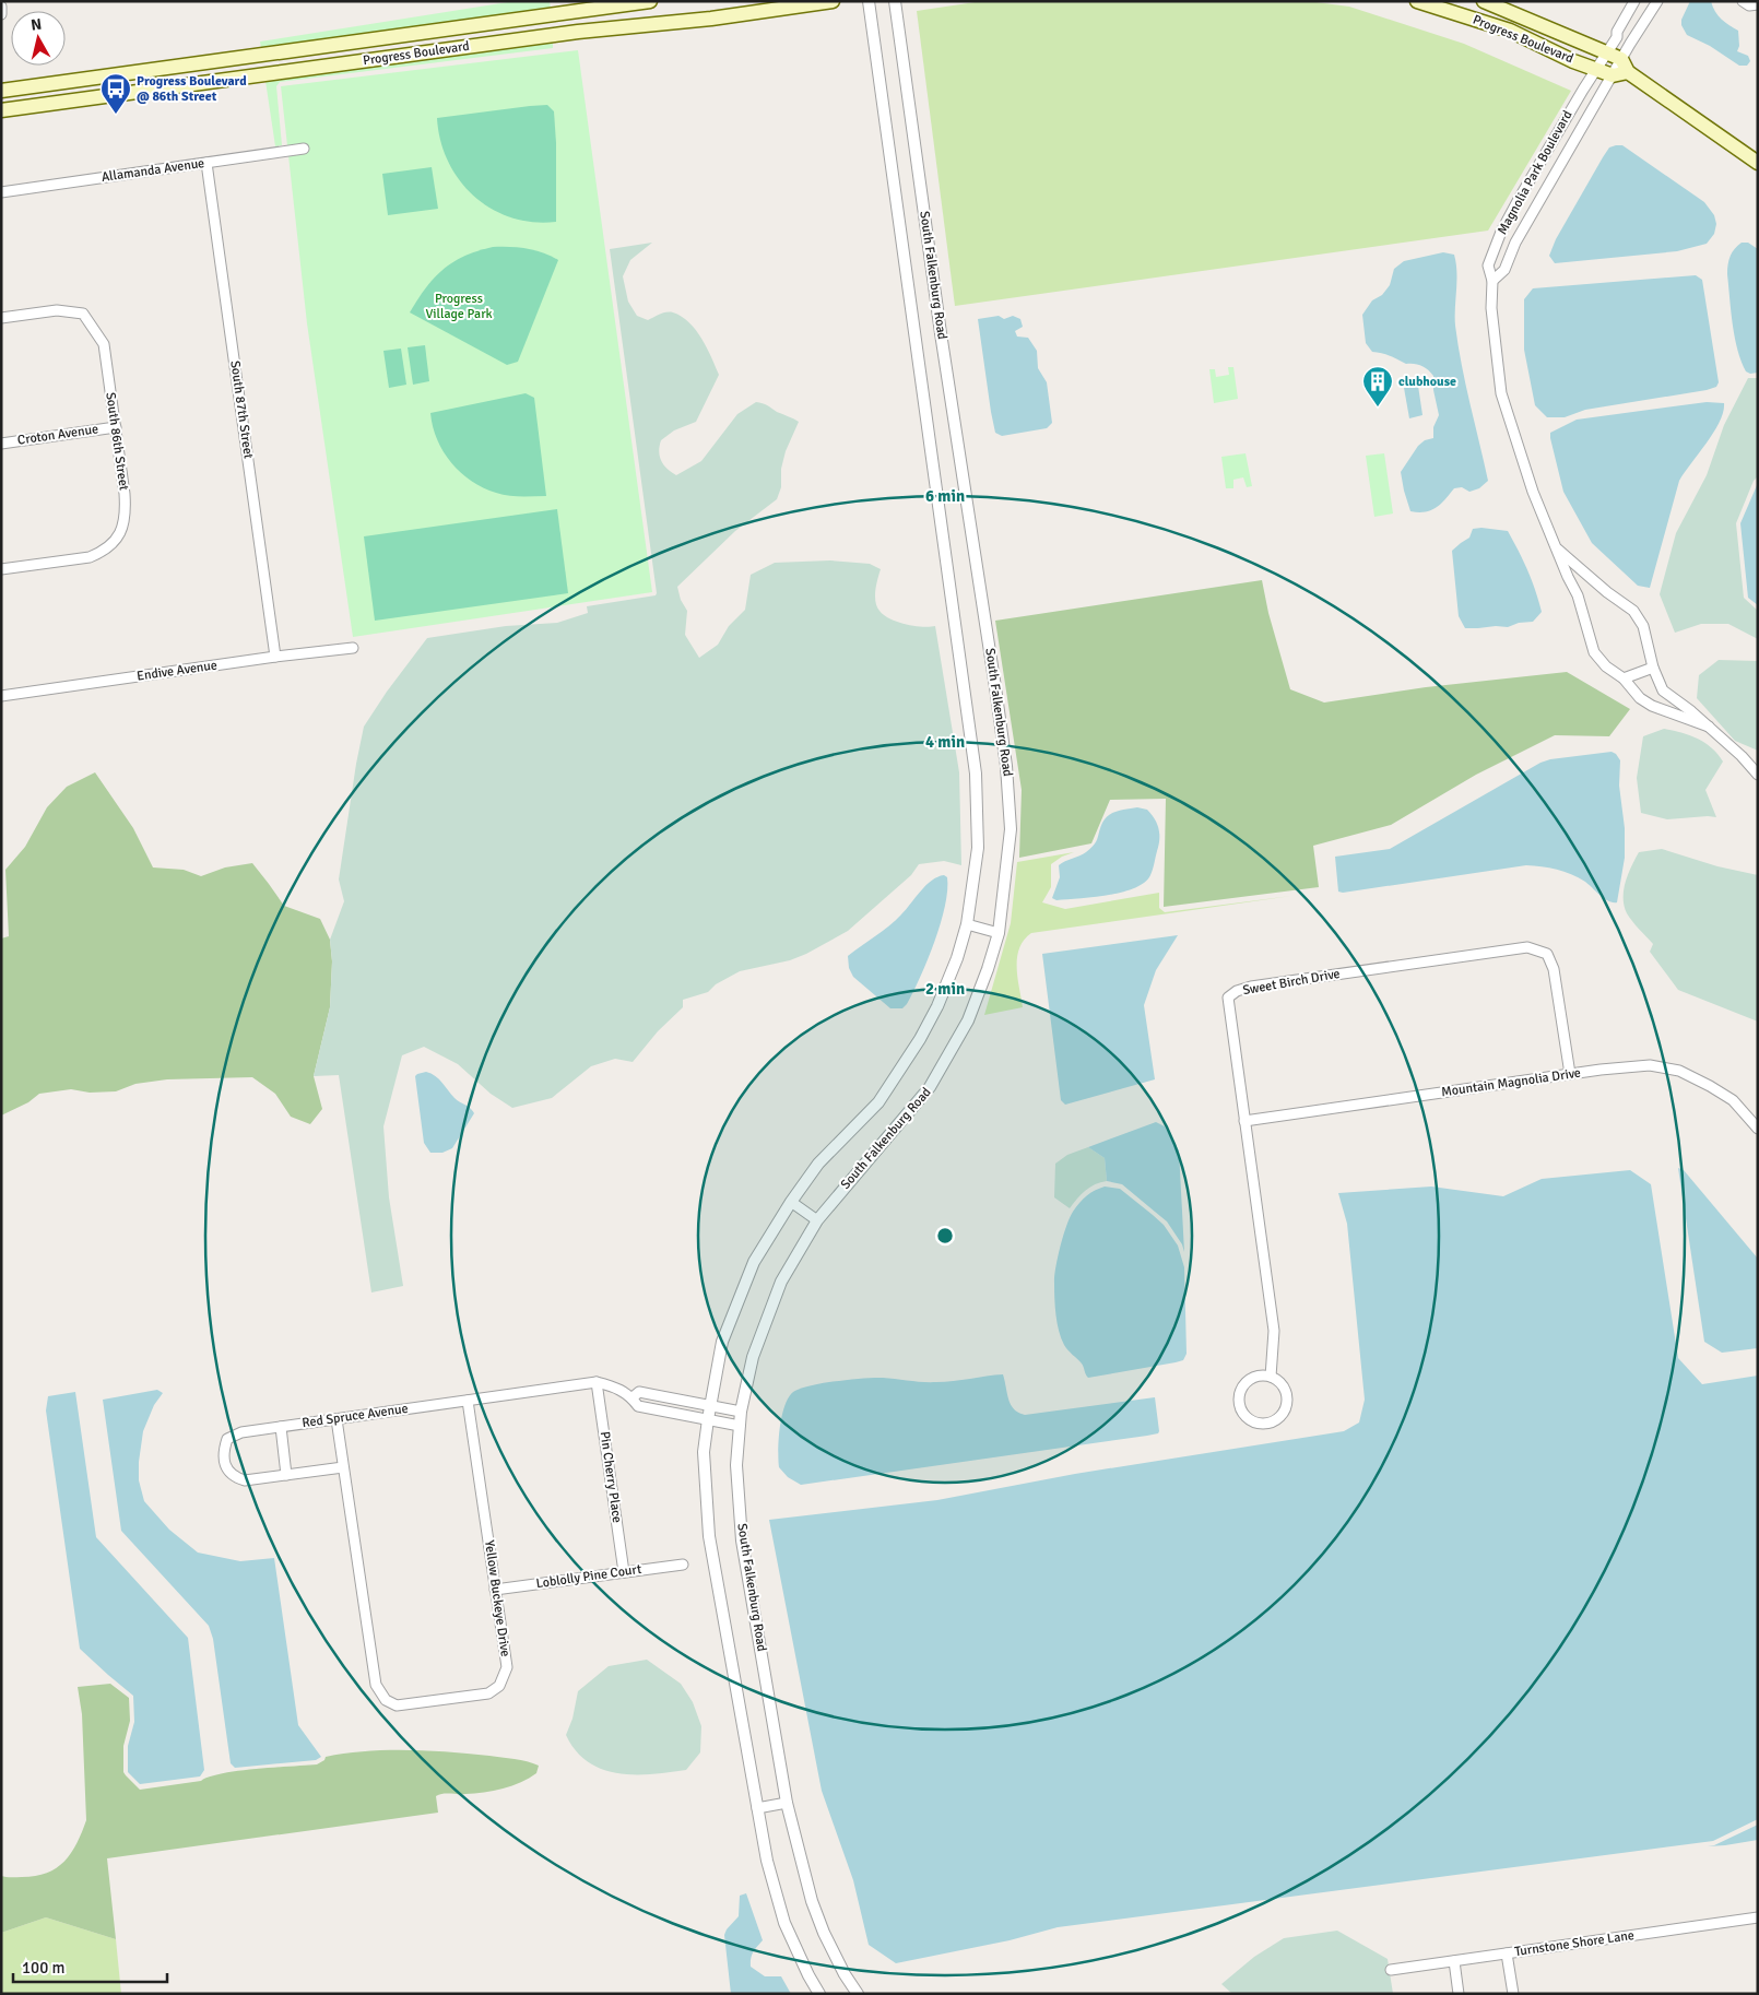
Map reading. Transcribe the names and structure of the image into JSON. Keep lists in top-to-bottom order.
{
  "streets": {
    "main road": ["Progress Boulevard"],
    "street": [
      "Allamanda Avenue",
      "Magnolia Park Boulevard",
      "South Falkenburg Road",
      "South 87th Street",
      "Croton Avenue",
      "South 86th Street",
      "Endive Avenue",
      "Sweet Birch Drive",
      "Mountain Magnolia Drive",
      "Red Spruce Avenue",
      "Pin Cherry Place",
      "Loblolly Pine Court",
      "Yellow Buckeye Drive",
      "Turnstone Shore Lane"
    ]
  },
  "crossings": [
    ["Progress Boulevard", "Magnolia Park Boulevard"],
    ["Allamanda Avenue", "South 87th Street"],
    ["South Falkenburg Road", "Red Spruce Avenue"],
    ["South 87th Street", "Endive Avenue"],
    ["Croton Avenue", "South 86th Street"],
    ["Sweet Birch Drive", "Mountain Magnolia Drive"],
    ["Red Spruce Avenue", "Pin Cherry Place"],
    ["Red Spruce Avenue", "Yellow Buckeye Drive"],
    ["Pin Cherry Place", "Loblolly Pine Court"],
    ["Loblolly Pine Court", "Yellow Buckeye Drive"]
  ],
  "parks": ["Progress Village Park"],
  "places": {
    "bus stop": ["Progress Boulevard @ 86th Street"],
    "building": ["clubhouse"]
  },
  "scale_bar": "100 m",
  "north": "top",
  "rings": ["6 min", "4 min", "2 min"]
}
